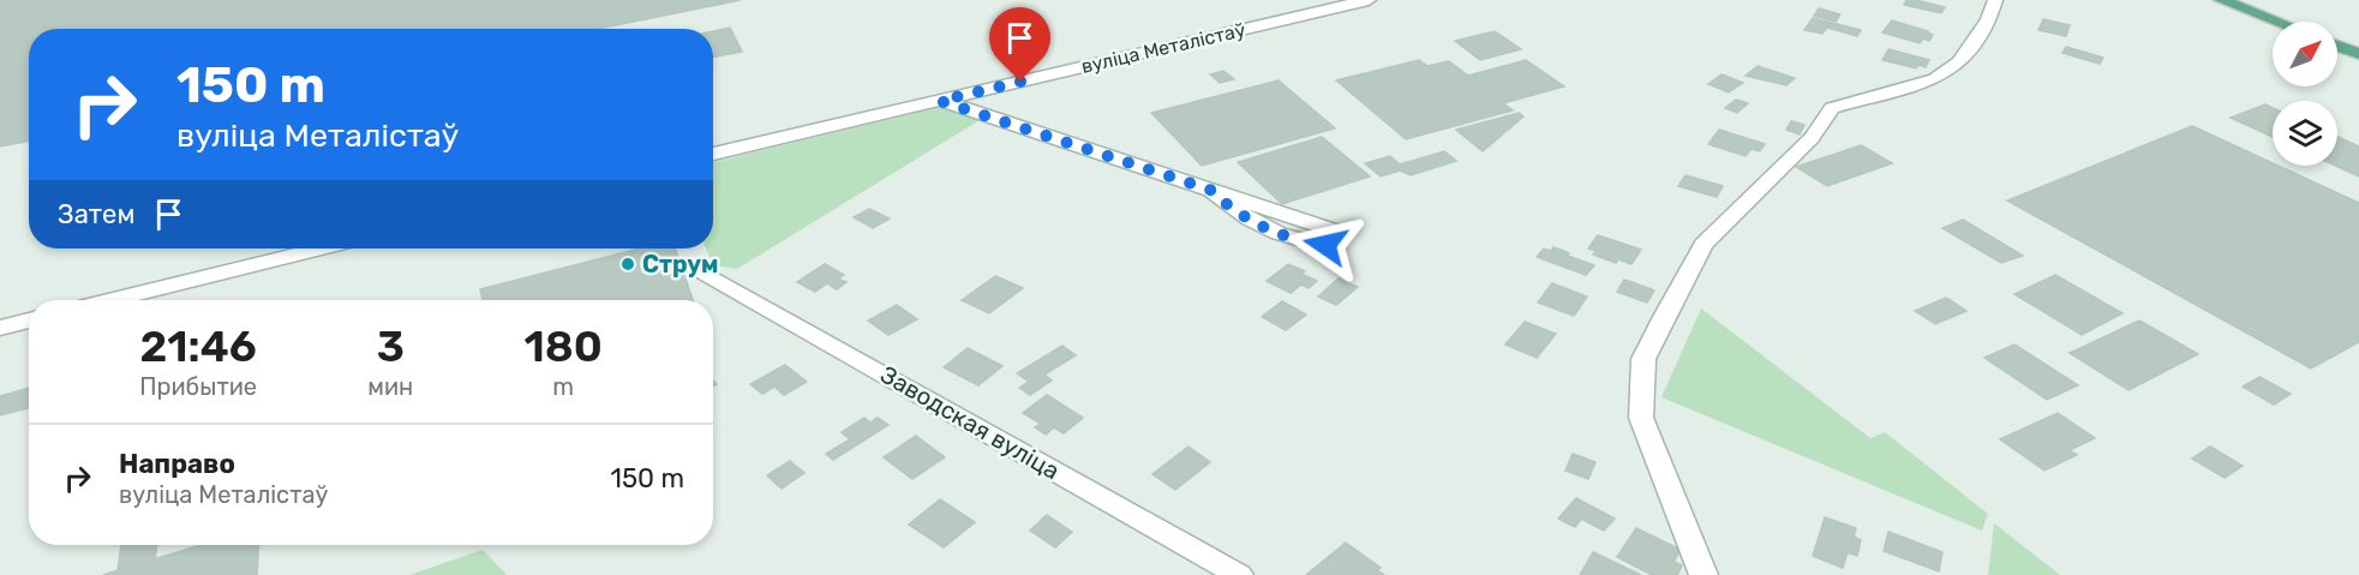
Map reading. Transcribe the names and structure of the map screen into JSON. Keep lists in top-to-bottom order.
{
  "streets": {
    "street": ["вуліца Металістаў", "Заводская вуліца"]
  },
  "places": ["Струм"],
  "north": "top right",
  "page": {
    "turn": ["150 m", "вуліца Металістаў"],
    "then": "Затем",
    "eta": [
      "21:46",
      "Прибытие",
      "3",
      "мин",
      "180",
      "m"
    ],
    "list": [
      {
        "name": "Направо",
        "note": "вуліца Металістаў",
        "value": "150 m"
      }
    ]
  }
}
